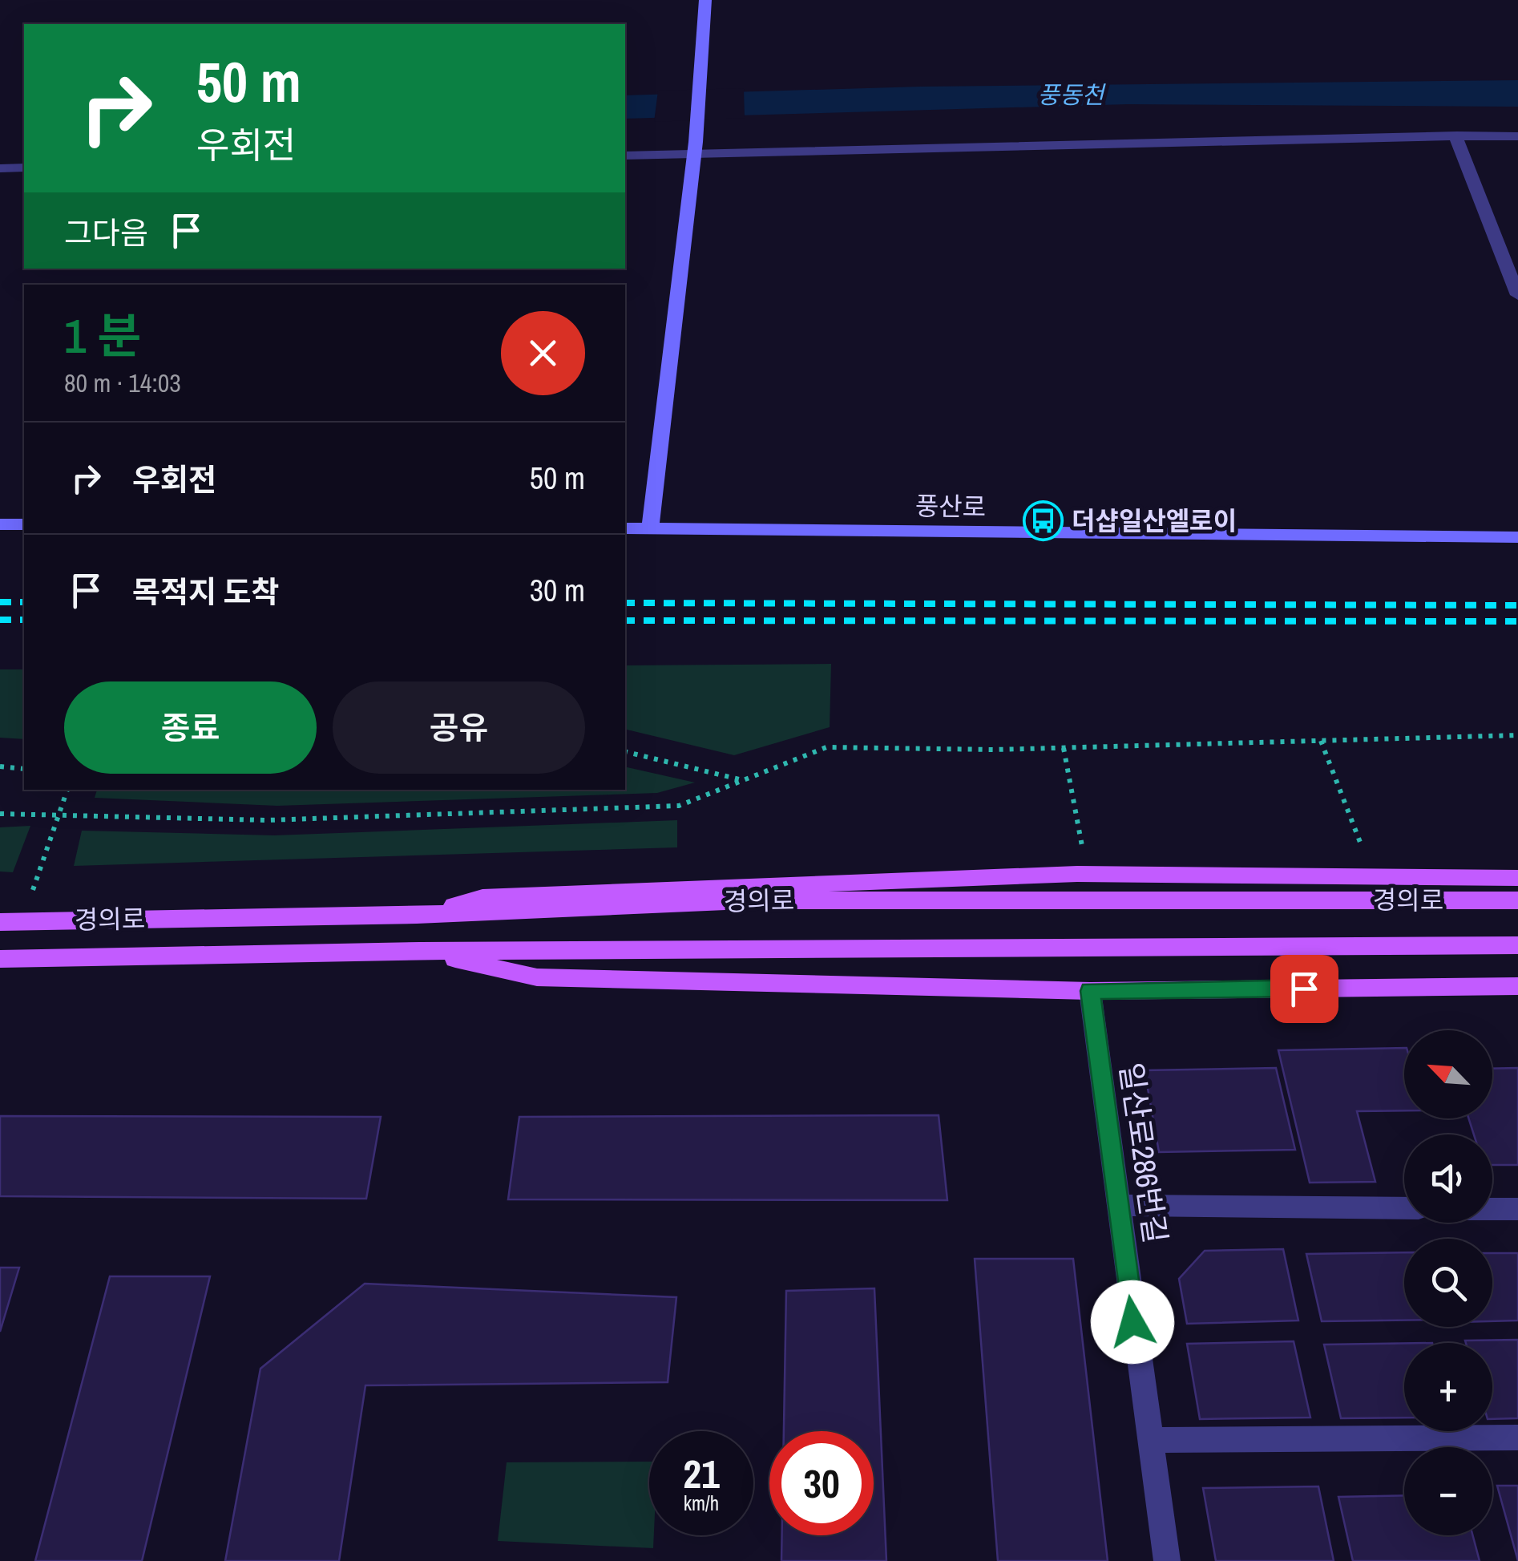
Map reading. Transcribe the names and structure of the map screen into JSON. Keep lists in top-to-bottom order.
{
  "streets": {
    "main road": ["경의로"],
    "street": ["풍산로", "일산로286번길"]
  },
  "water": ["풍동천"],
  "places": {
    "bus stop": ["더샵일산엘로이"]
  },
  "north": "top left",
  "page": {
    "turn": ["50 m", "우회전"],
    "then": "그다음",
    "heading": ["1 분", "80 m · 14:03"],
    "list": [
      {
        "name": "우회전",
        "value": "50 m"
      },
      {
        "name": "목적지 도착",
        "value": "30 m"
      }
    ],
    "buttons": ["종료", "공유"],
    "map_buttons": ["+", "−"],
    "speed": "21 km/h",
    "limit": "30"
  }
}
